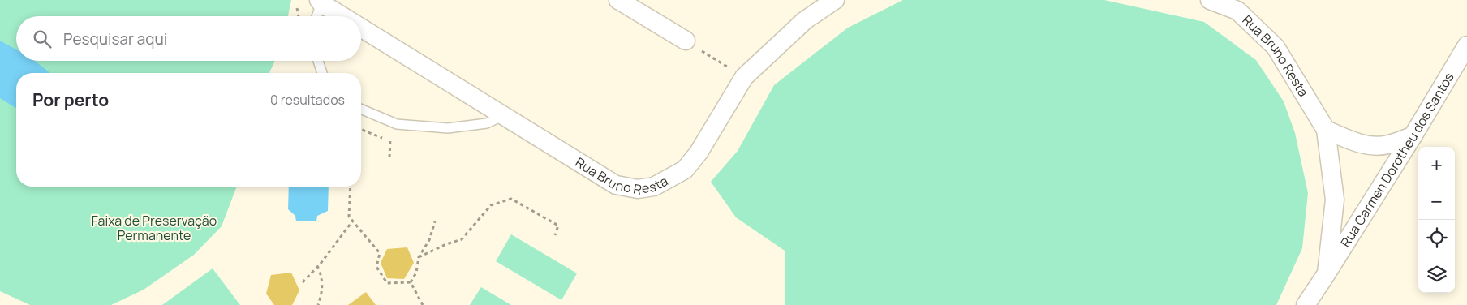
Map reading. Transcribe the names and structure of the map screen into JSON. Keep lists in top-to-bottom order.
{
  "streets": {
    "street": ["Rua Bruno Resta", "Rua Carmen Dorotheu dos Santos"]
  },
  "crossings": [
    ["Rua Bruno Resta", "Rua Carmen Dorotheu dos Santos"]
  ],
  "parks": ["Faixa de Preservação Permanente"],
  "page": {
    "search": "Pesquisar aqui",
    "heading": ["Por perto", "0 resultados"],
    "map_buttons": ["+", "−"]
  }
}
